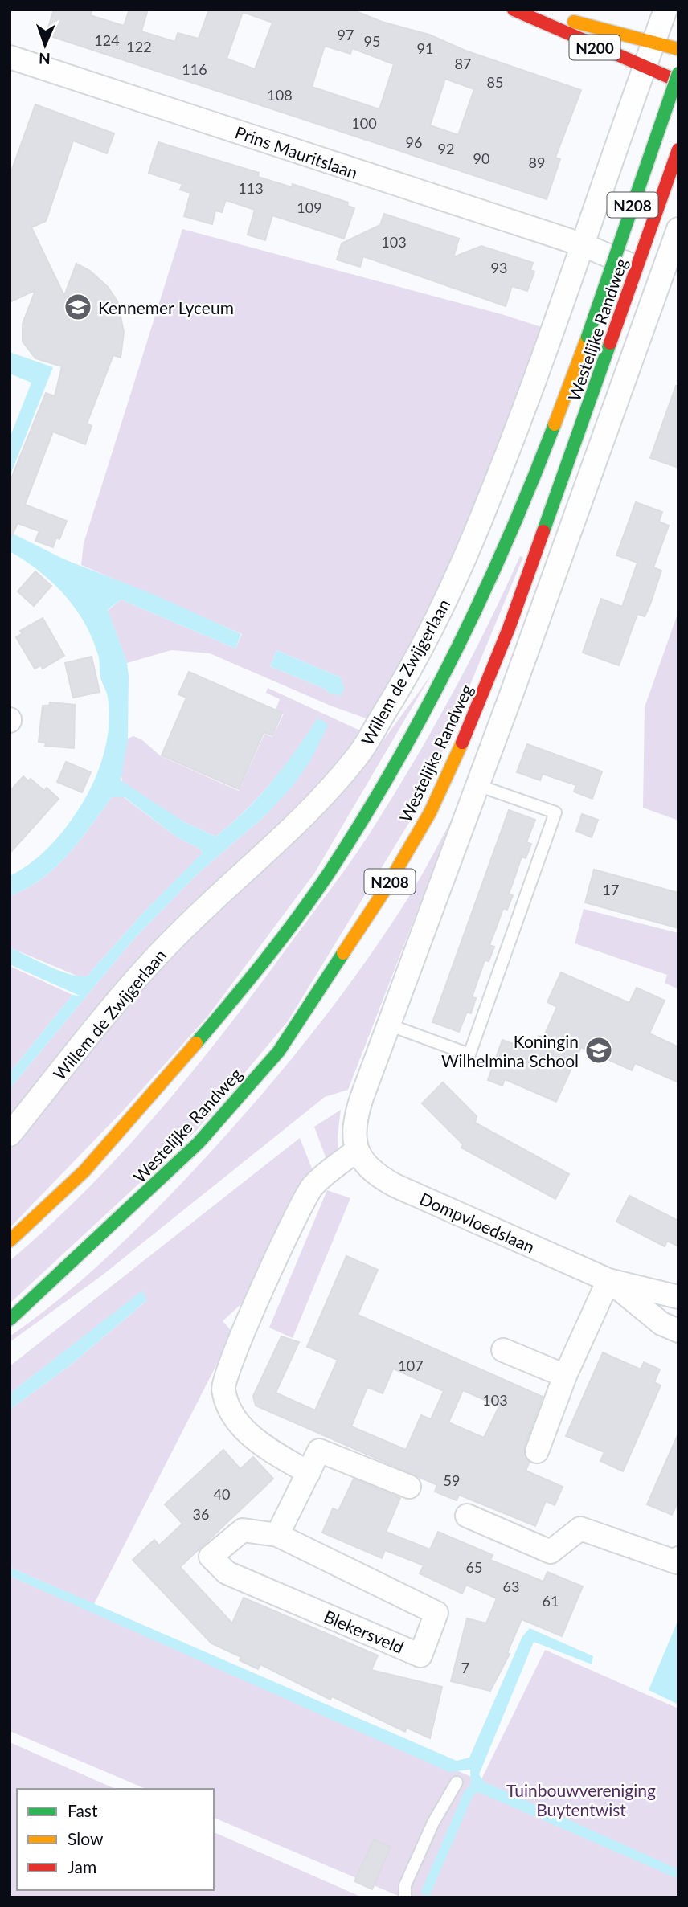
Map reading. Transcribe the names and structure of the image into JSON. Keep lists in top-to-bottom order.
{
  "streets": {
    "main road": ["N200", "N208", "Westelijke Randweg"],
    "street": [
      "Prins Mauritslaan",
      "Willem de Zwijgerlaan",
      "Dompvloedslaan",
      "Blekersveld"
    ]
  },
  "crossings": [
    ["N200", "Willem de Zwijgerlaan"],
    ["Prins Mauritslaan", "Willem de Zwijgerlaan"]
  ],
  "parks": ["Tuinbouwvereniging Buytentwist"],
  "places": {
    "school or university": ["Kennemer Lyceum", "Koningin Wilhelmina School"]
  },
  "house_numbers": [
    "97",
    "124",
    "95",
    "122",
    "91",
    "87",
    "116",
    "85",
    "108",
    "100",
    "96",
    "92",
    "90",
    "89",
    "113",
    "109",
    "103",
    "93",
    "17",
    "107",
    "103",
    "59",
    "40",
    "36",
    "65",
    "63",
    "61",
    "7"
  ],
  "legend": ["Fast", "Slow", "Jam"],
  "north": "bottom"
}
